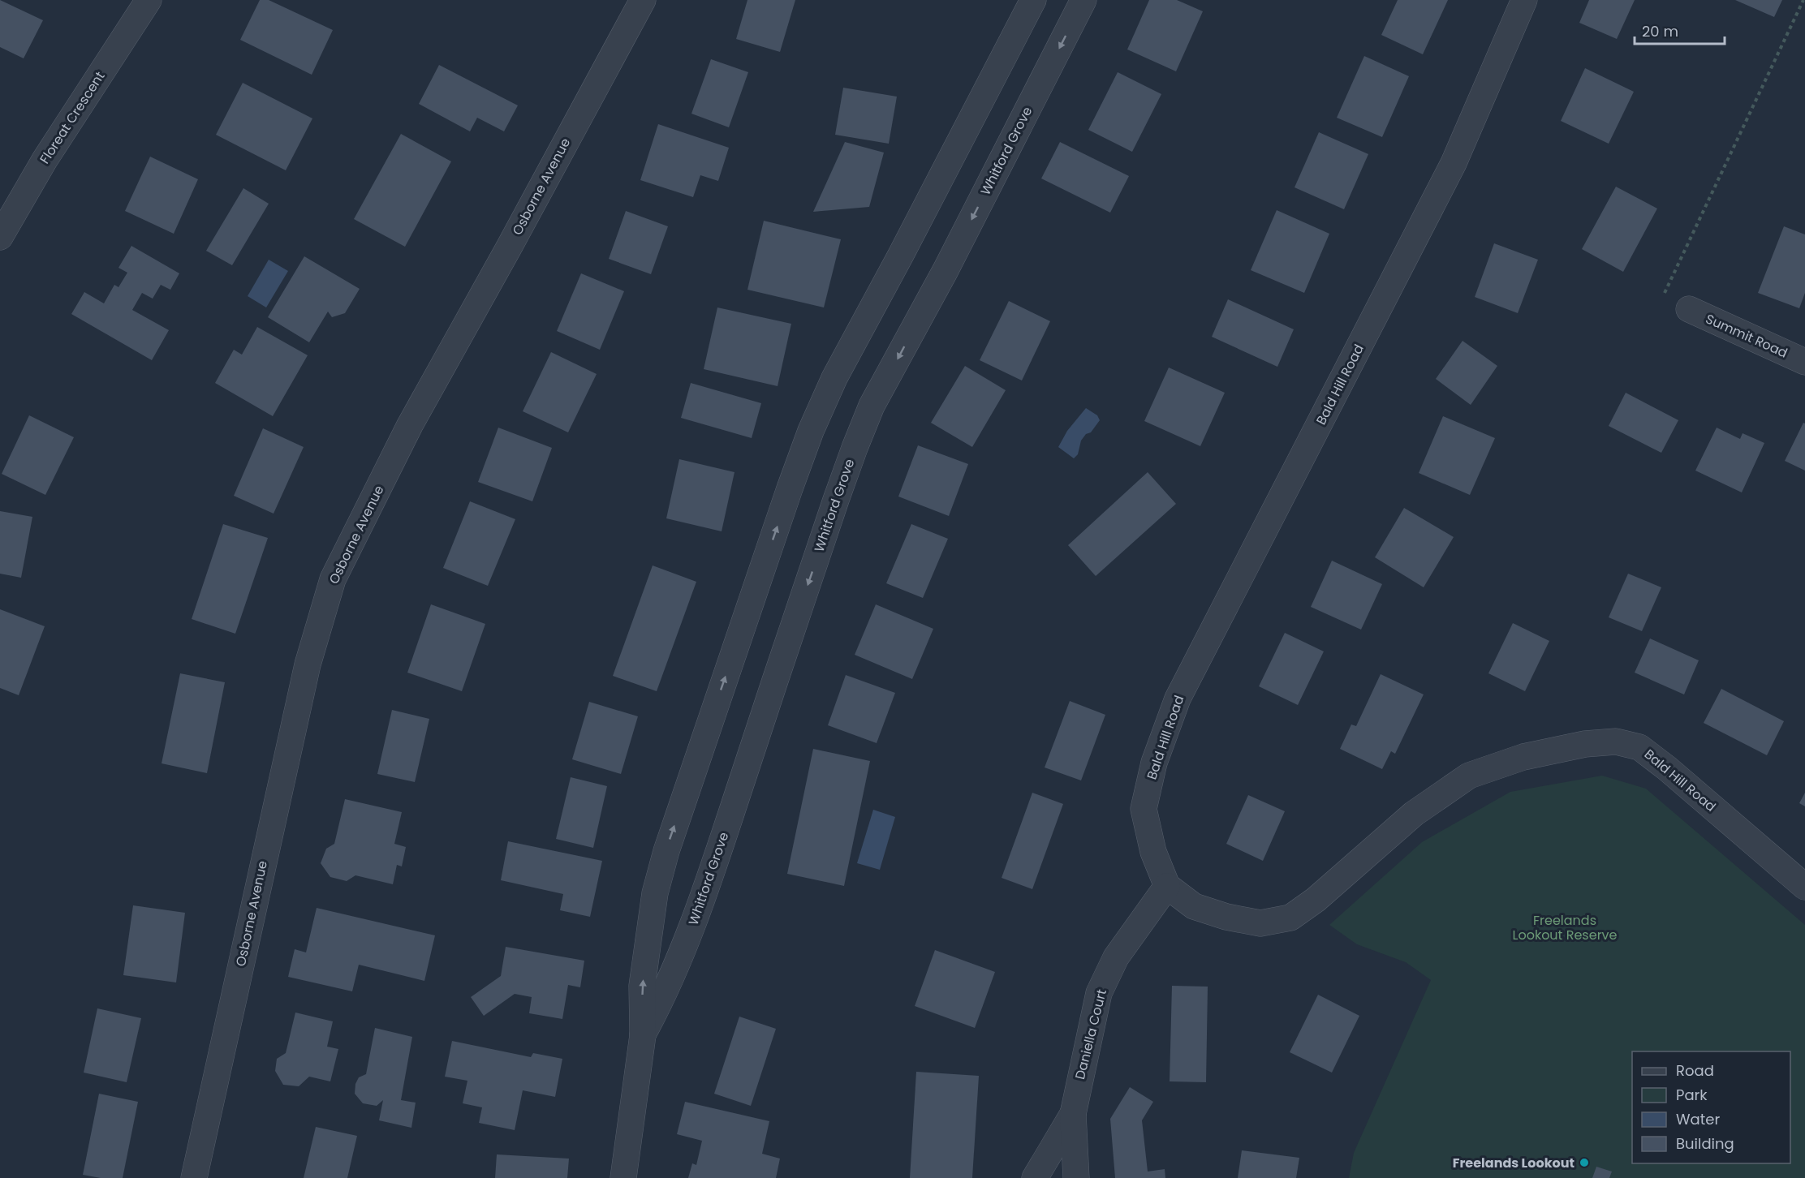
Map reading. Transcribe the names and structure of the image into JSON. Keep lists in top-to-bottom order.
{
  "streets": {
    "street": [
      "Floreat Crescent",
      "Whitford Grove",
      "Osborne Avenue",
      "Summit Road",
      "Bald Hill Road",
      "Daniella Court"
    ]
  },
  "crossings": [
    ["Bald Hill Road", "Daniella Court"]
  ],
  "parks": ["Freelands Lookout Reserve"],
  "places": ["Freelands Lookout"],
  "legend": [
    "Road",
    "Park",
    "Water",
    "Building"
  ],
  "scale_bar": "20 m"
}
